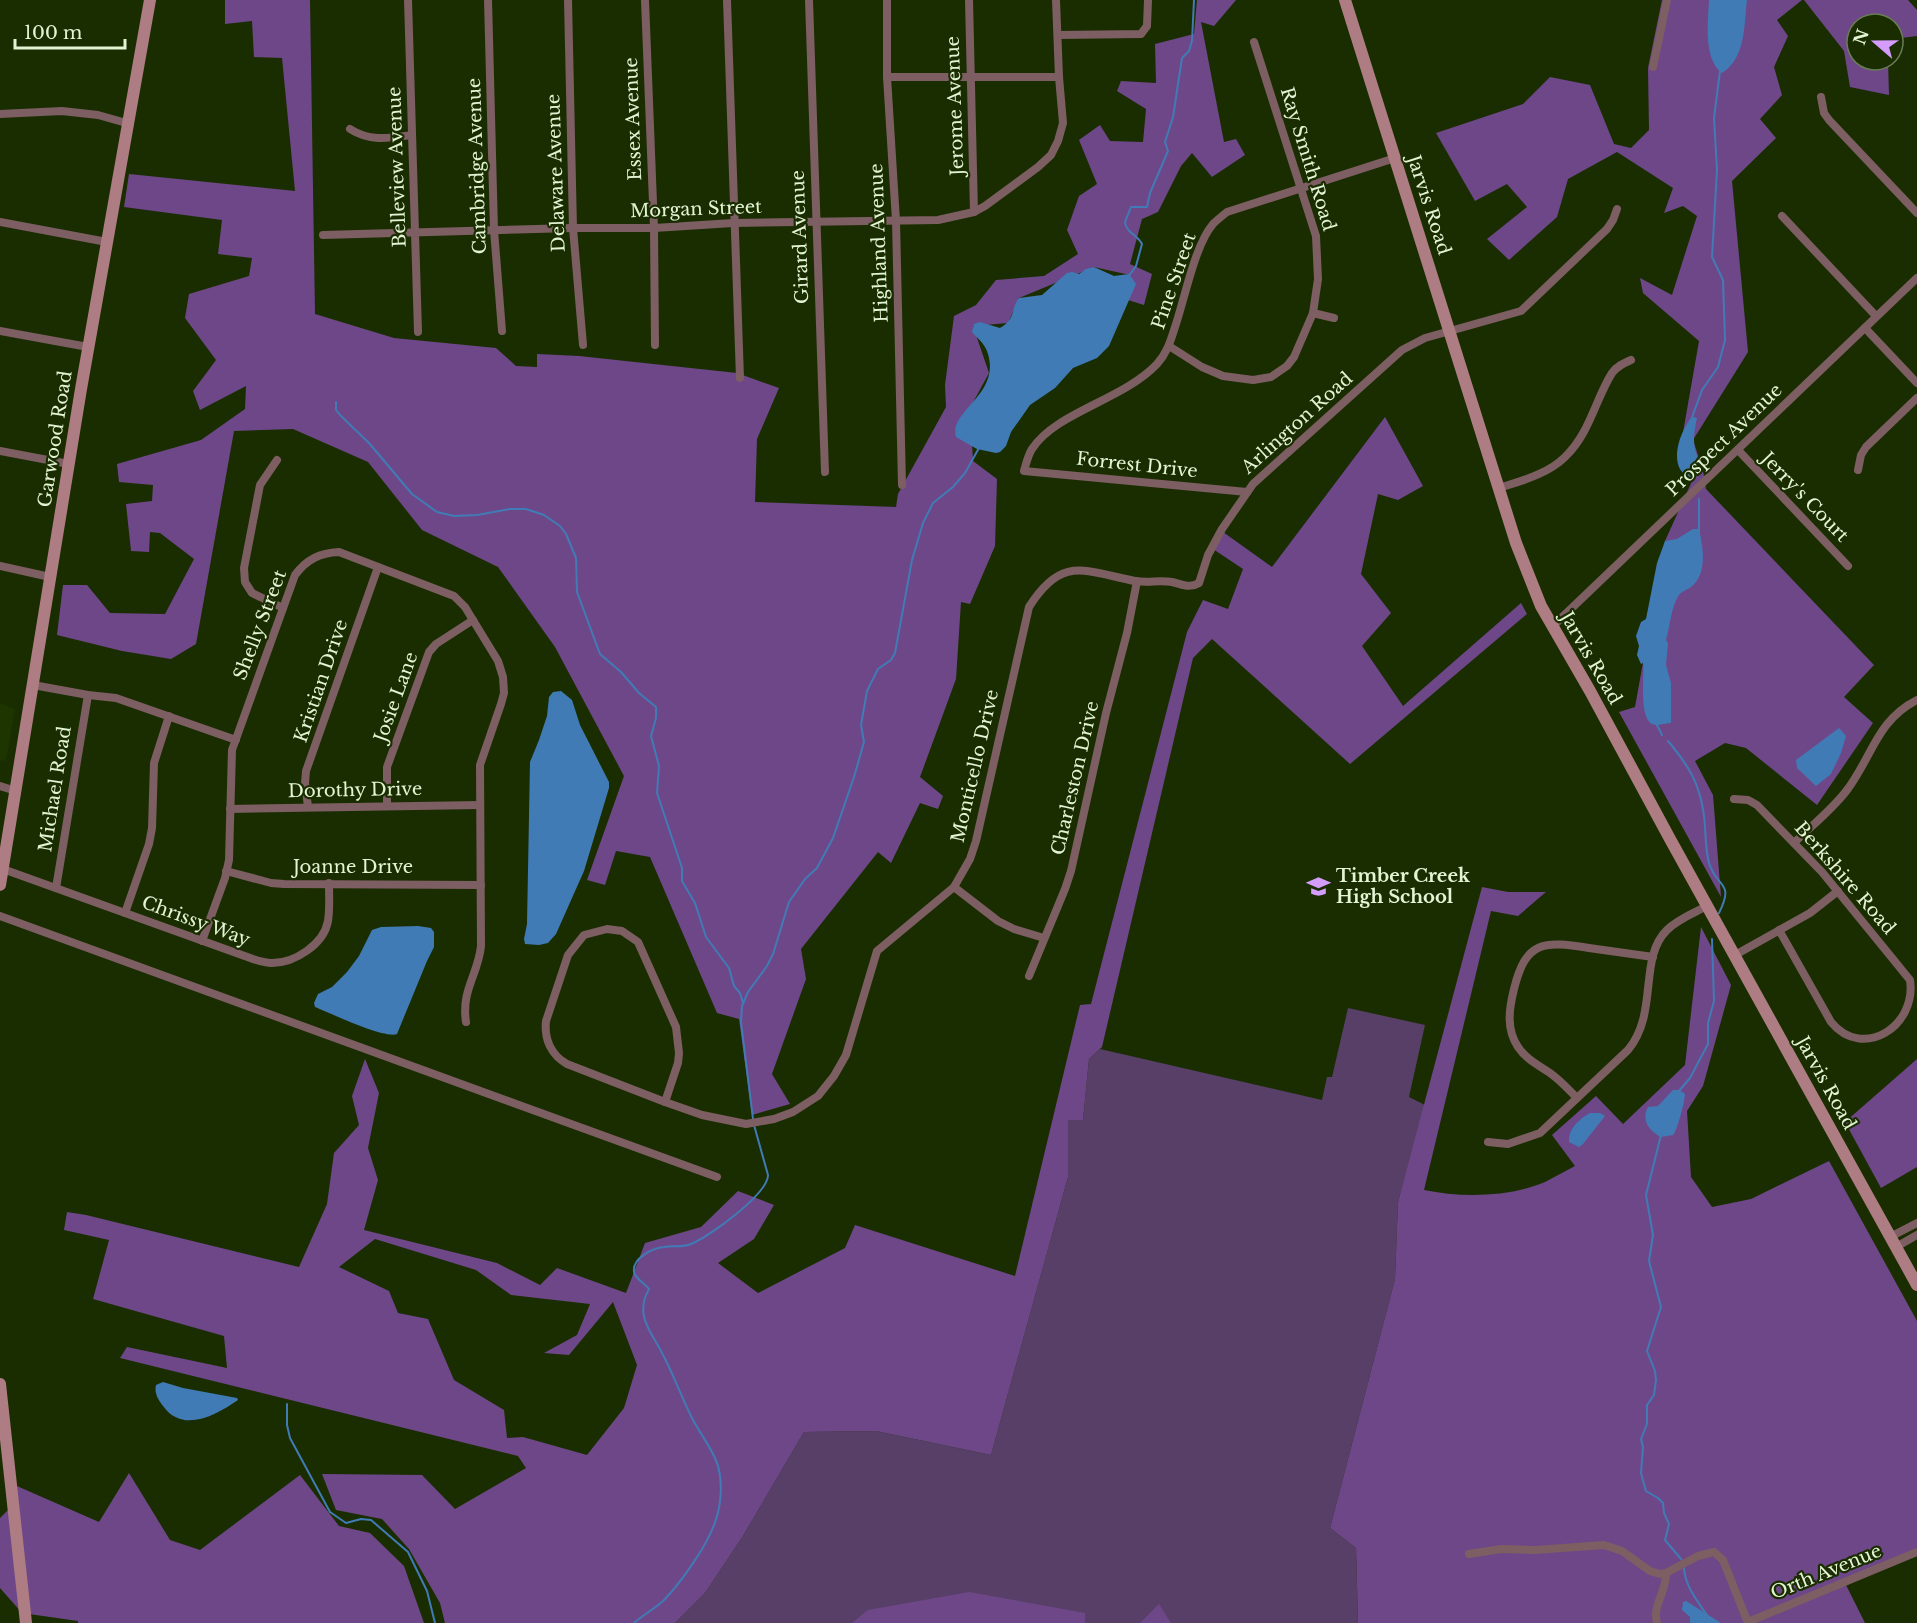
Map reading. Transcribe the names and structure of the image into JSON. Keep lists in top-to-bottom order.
{
  "streets": {
    "street": [
      "Jerome Avenue",
      "Essex Avenue",
      "Ray Smith Road",
      "Cambridge Avenue",
      "Belleview Avenue",
      "Delaware Avenue",
      "Jarvis Road",
      "Morgan Street",
      "Girard Avenue",
      "Highland Avenue",
      "Pine Street",
      "Arlington Road",
      "Garwood Road",
      "Prospect Avenue",
      "Forrest Drive",
      "Jerry's Court",
      "Shelly Street",
      "Kristian Drive",
      "Josie Lane",
      "Monticello Drive",
      "Charleston Drive",
      "Michael Road",
      "Dorothy Drive",
      "Joanne Drive",
      "Berkshire Road",
      "Chrissy Way",
      "Orth Avenue"
    ]
  },
  "crossings": [
    ["Jerome Avenue", "Morgan Street"],
    ["Essex Avenue", "Morgan Street"],
    ["Ray Smith Road", "Pine Street"],
    ["Cambridge Avenue", "Morgan Street"],
    ["Belleview Avenue", "Morgan Street"],
    ["Delaware Avenue", "Morgan Street"],
    ["Jarvis Road", "Pine Street"],
    ["Jarvis Road", "Arlington Road"],
    ["Jarvis Road", "Prospect Avenue"],
    ["Morgan Street", "Girard Avenue"],
    ["Morgan Street", "Highland Avenue"],
    ["Pine Street", "Forrest Drive"],
    ["Arlington Road", "Forrest Drive"],
    ["Arlington Road", "Monticello Drive"],
    ["Arlington Road", "Charleston Drive"],
    ["Garwood Road", "Chrissy Way"],
    ["Prospect Avenue", "Jerry's Court"],
    ["Shelly Street", "Kristian Drive"],
    ["Shelly Street", "Josie Lane"],
    ["Shelly Street", "Dorothy Drive"],
    ["Shelly Street", "Joanne Drive"],
    ["Shelly Street", "Chrissy Way"],
    ["Kristian Drive", "Dorothy Drive"],
    ["Josie Lane", "Dorothy Drive"],
    ["Monticello Drive", "Charleston Drive"],
    ["Michael Road", "Chrissy Way"],
    ["Joanne Drive", "Chrissy Way"]
  ],
  "places": {
    "school or university": ["Timber Creek High School"]
  },
  "scale_bar": "100 m",
  "north": "left"
}
